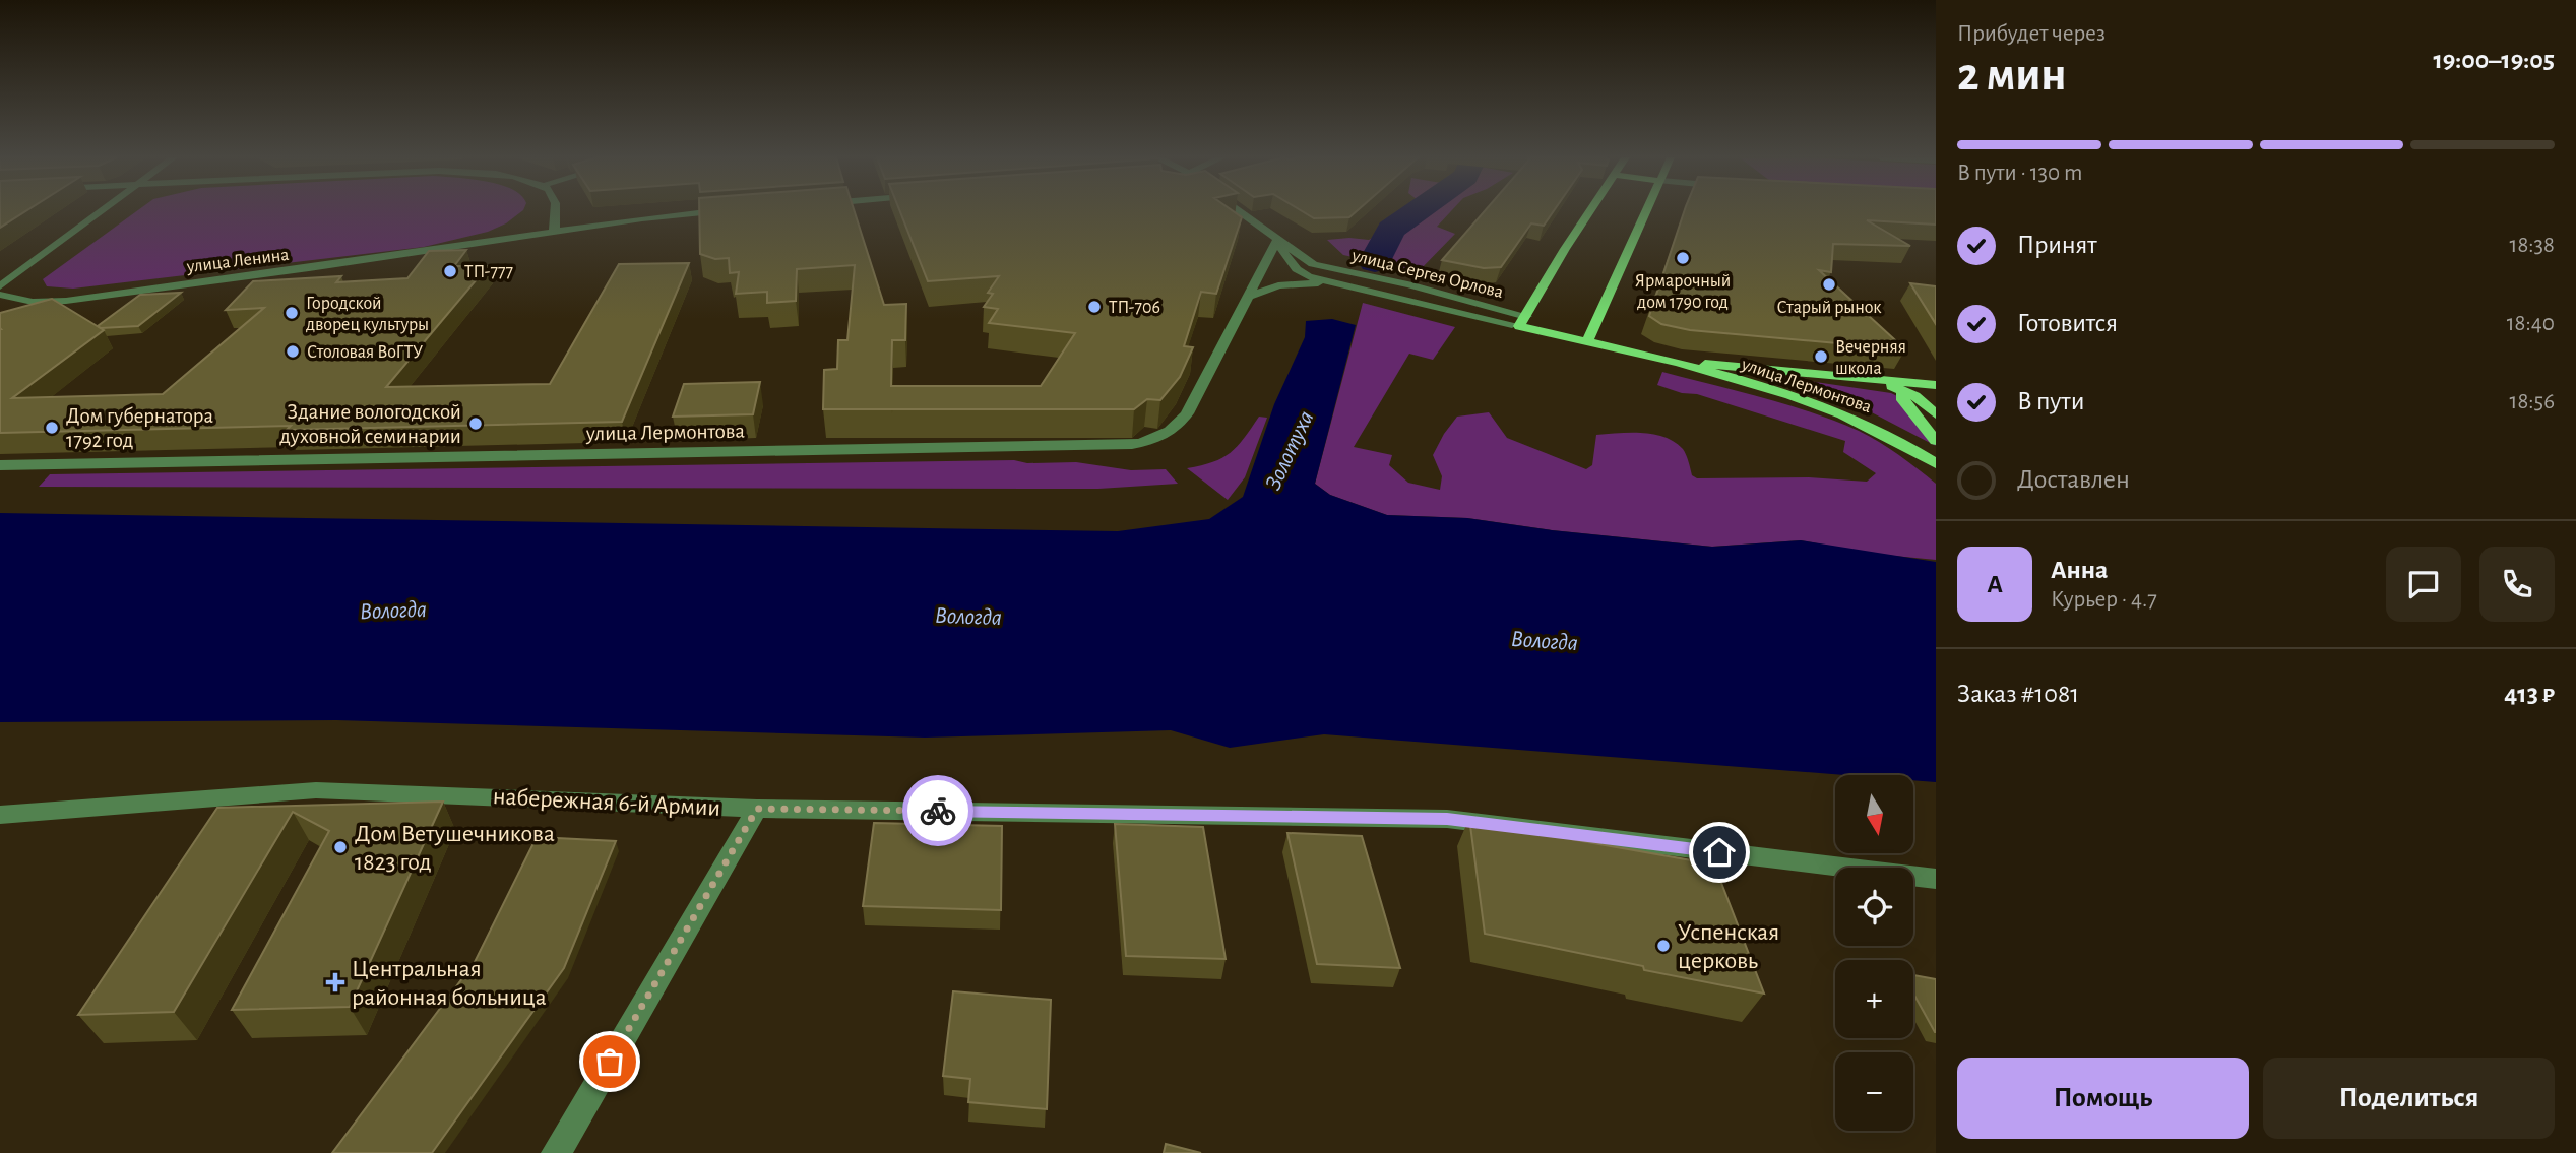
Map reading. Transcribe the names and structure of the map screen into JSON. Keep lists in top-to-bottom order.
{
  "streets": {
    "main road": ["улица Сергея Орлова", "улица Лермонтова"],
    "street": ["улица Ленина", "набережная 6-й Армии"]
  },
  "crossings": [
    ["улица Сергея Орлова", "улица Лермонтова"]
  ],
  "water": ["Золотуха", "Вологда"],
  "places": {
    "other": [
      "Ярмарочный дом 1790 год",
      "ТП-777",
      "Старый рынок",
      "ТП-706",
      "Городской дворец культуры",
      "Столовая ВоГТУ",
      "Вечерняя школа",
      "Здание вологодской духовной семинарии",
      "Дом губернатора 1792 год",
      "Дом Ветушечникова 1823 год",
      "Успенская церковь"
    ],
    "health": ["Центральная районная больница"]
  },
  "north": "bottom",
  "page": {
    "heading": ["2 мин", "Прибудет через", "19:00–19:05"],
    "panel": [
      "Анна",
      "Курьер · 4.7",
      "Заказ #1081",
      "413 ₽"
    ],
    "bar": "В пути · 130 m",
    "list": [
      ["Принят", "18:38"],
      ["Готовится", "18:40"],
      ["В пути", "18:56"],
      "Доставлен"
    ],
    "round": "А",
    "map_buttons": ["+", "−"],
    "buttons": ["Помощь", "Поделиться"]
  }
}
